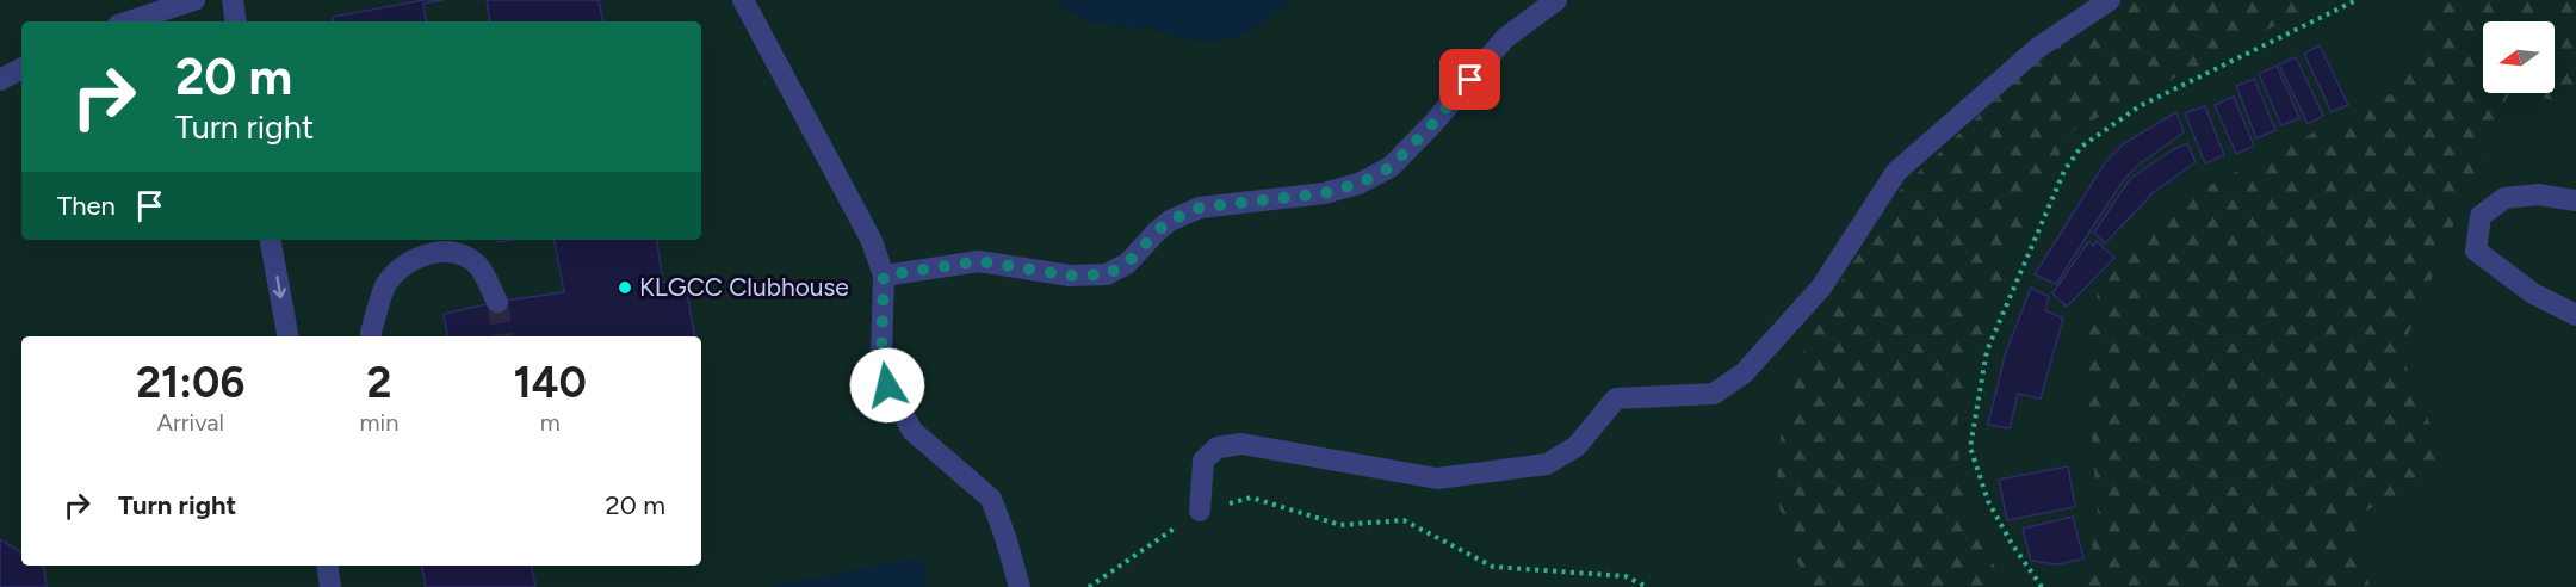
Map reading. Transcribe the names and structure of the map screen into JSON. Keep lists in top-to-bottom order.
{
  "places": ["KLGCC Clubhouse"],
  "north": "left",
  "page": {
    "turn": ["20 m", "Turn right"],
    "then": "Then",
    "eta": [
      "21:06",
      "Arrival",
      "2",
      "min",
      "140",
      "m"
    ],
    "list": [
      {
        "name": "Turn right",
        "value": "20 m"
      }
    ]
  }
}
